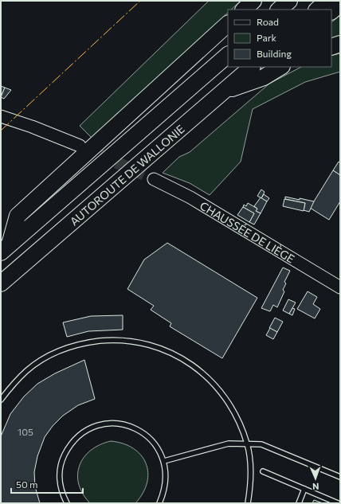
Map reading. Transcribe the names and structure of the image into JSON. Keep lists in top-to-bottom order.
{
  "streets": {
    "highway": ["AUTOROUTE DE WALLONIE"],
    "main road": ["CHAUSSÉE DE LIÈGE"]
  },
  "house_numbers": ["105"],
  "legend": ["Road", "Park", "Building"],
  "scale_bar": "50 m",
  "north": "bottom"
}
